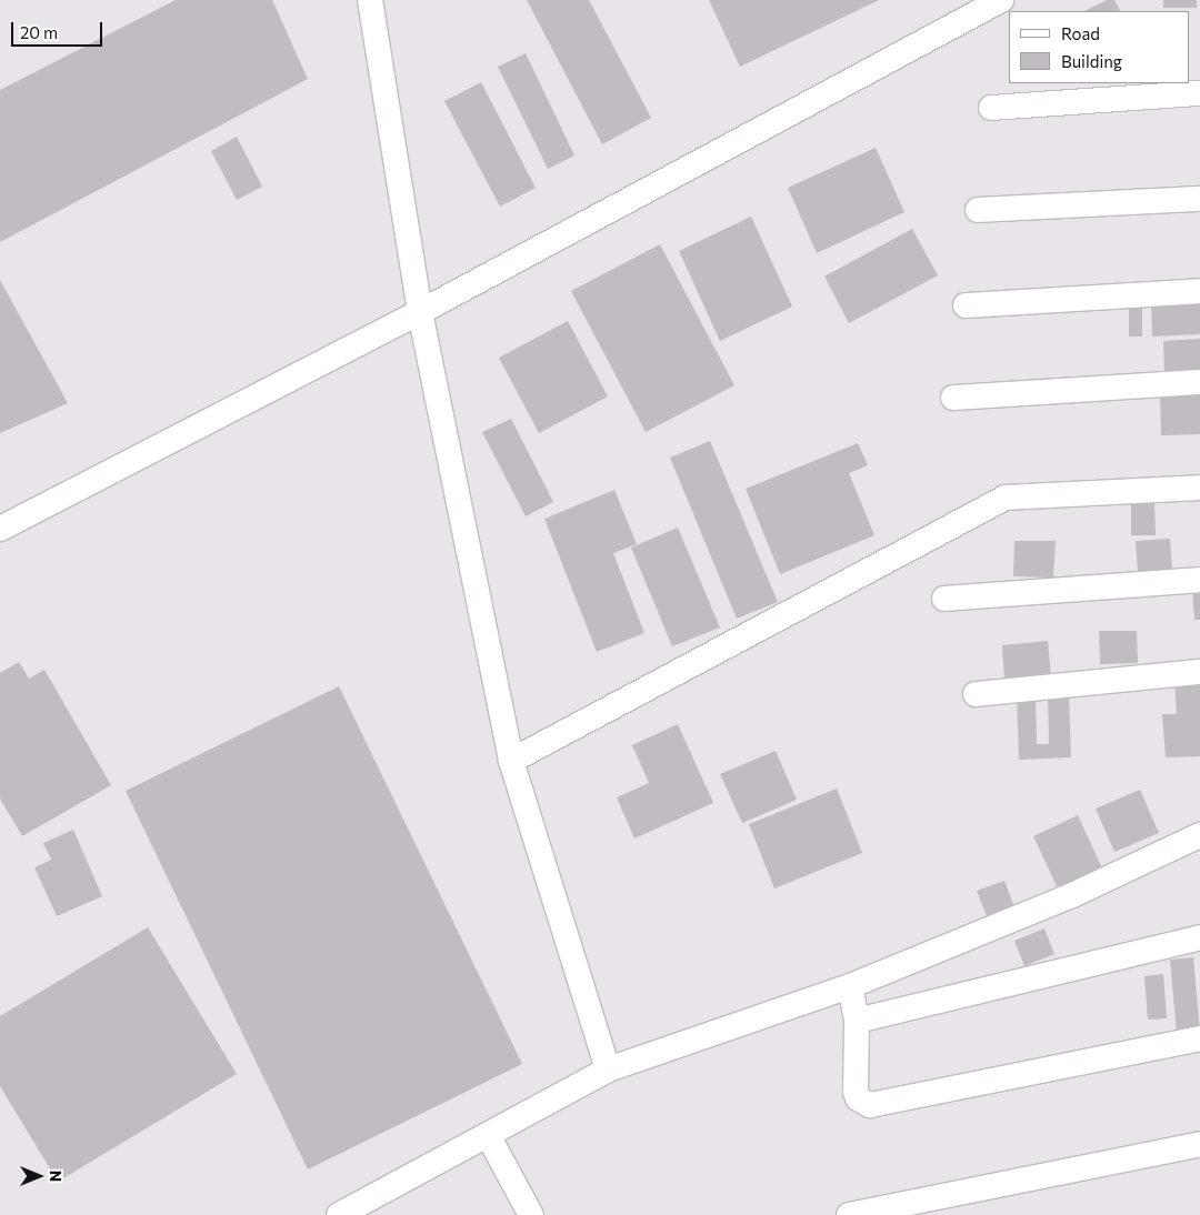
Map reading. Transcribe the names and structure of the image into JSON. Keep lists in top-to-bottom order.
{
  "legend": ["Road", "Building"],
  "scale_bar": "20 m",
  "north": "right"
}
